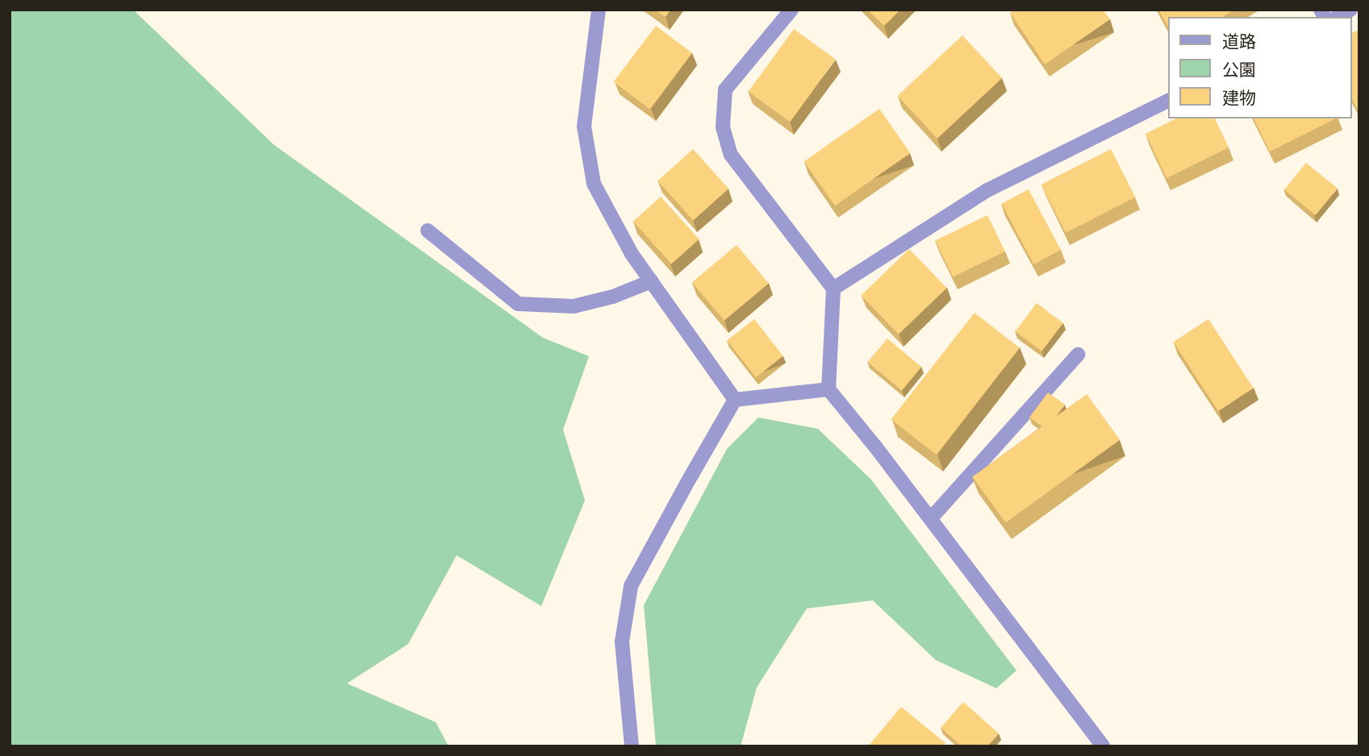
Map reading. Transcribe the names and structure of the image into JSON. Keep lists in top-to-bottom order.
{
  "legend": ["道路", "公園", "建物"]
}
